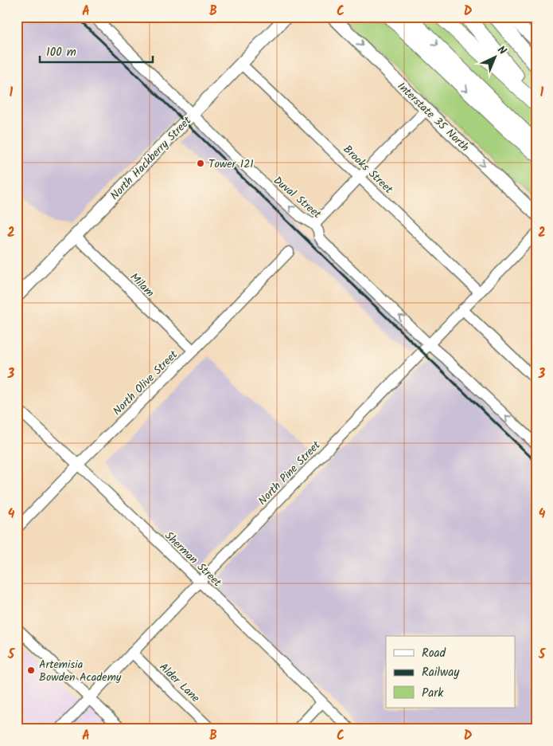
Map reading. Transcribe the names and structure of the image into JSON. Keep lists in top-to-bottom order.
{
  "streets": {
    "main road": ["Interstate 35 North", "North Hackberry Street"],
    "street": [
      "Brooks Street",
      "Duval Street",
      "Milam",
      "North Olive Street",
      "North Pine Street",
      "Sherman Street",
      "Alder Lane"
    ]
  },
  "crossings": [
    ["North Hackberry Street", "Brooks Street"],
    ["North Hackberry Street", "Duval Street"],
    ["North Hackberry Street", "Milam"],
    ["Brooks Street", "North Pine Street"],
    ["Duval Street", "North Pine Street"],
    ["Milam", "North Olive Street"],
    ["North Olive Street", "Sherman Street"],
    ["North Pine Street", "Sherman Street"],
    ["North Pine Street", "Alder Lane"]
  ],
  "one_way": ["Interstate 35 North", "Duval Street"],
  "places": ["Tower 121", "Artemisia Bowden Academy"],
  "legend": ["Road", "Railway", "Park"],
  "scale_bar": "100 m",
  "north": "top right",
  "grid": {
    "columns": [
      "A",
      "B",
      "C",
      "D"
    ],
    "rows": [
      "1",
      "2",
      "3",
      "4",
      "5"
    ]
  }
}
